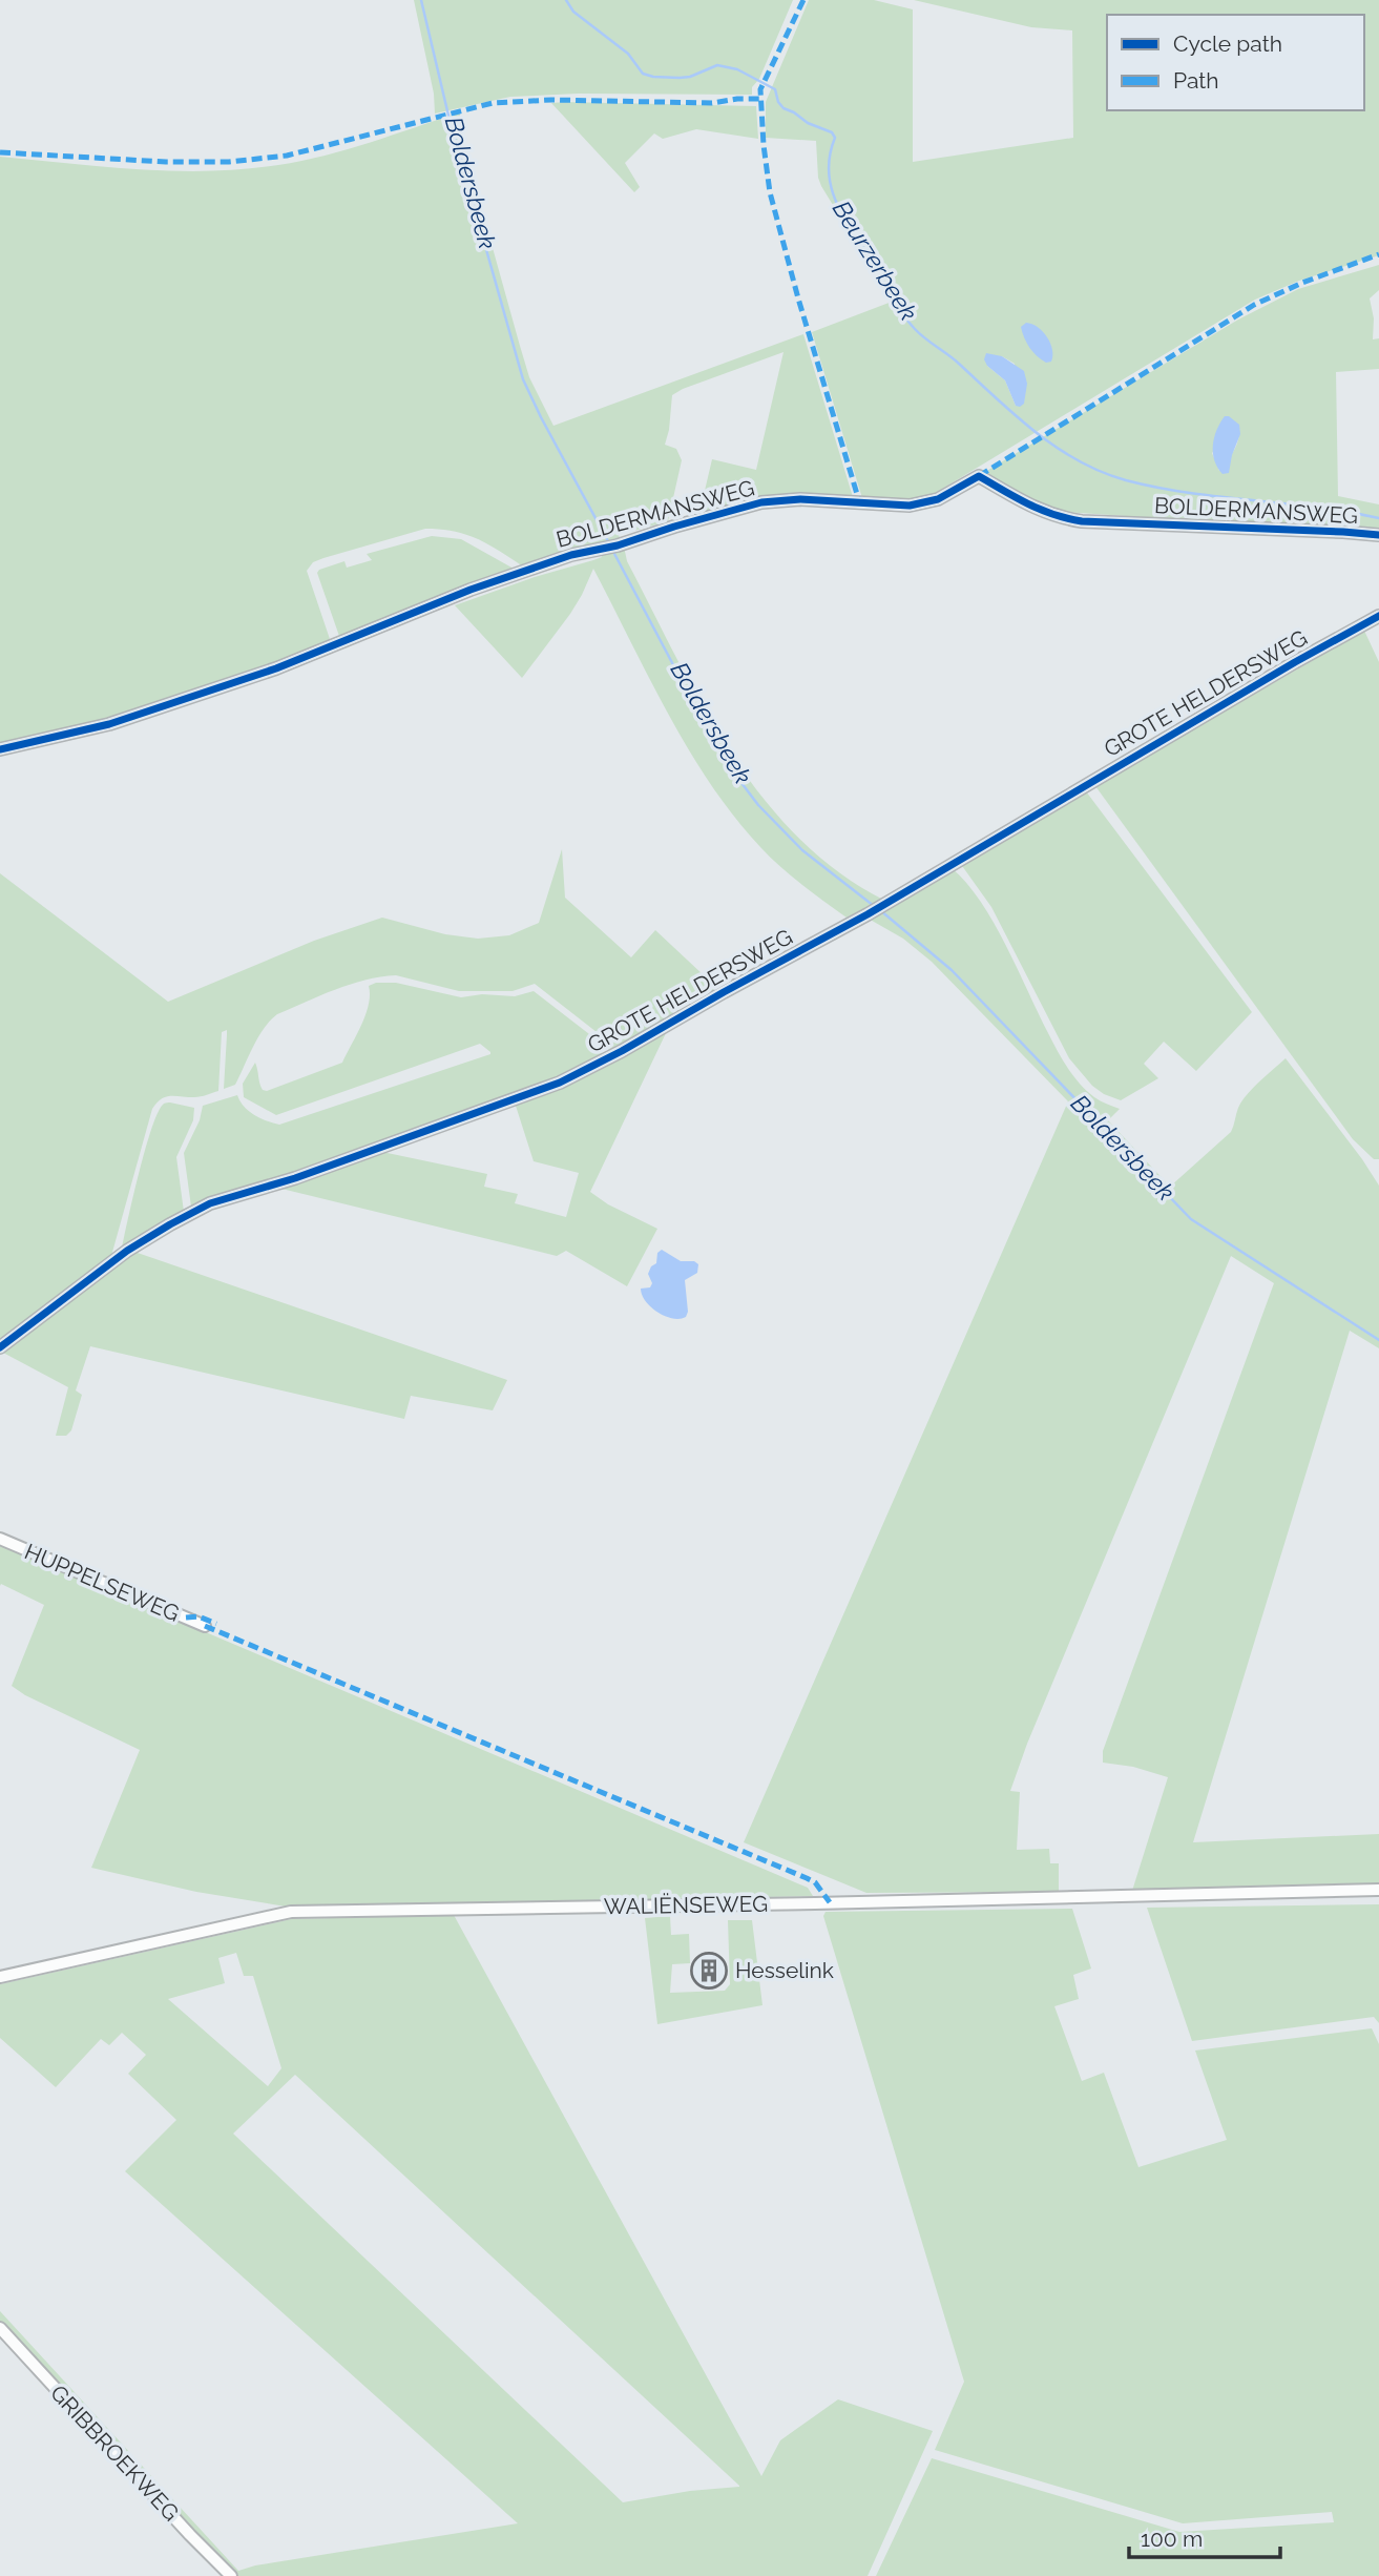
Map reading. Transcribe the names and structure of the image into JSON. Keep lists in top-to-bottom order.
{
  "streets": {
    "street": [
      "BOLDERMANSWEG",
      "GROTE HELDERSWEG",
      "HUPPELSEWEG",
      "WALIËNSEWEG",
      "GRIBBROEKWEG"
    ]
  },
  "water": ["Boldersbeek", "Beurzerbeek"],
  "places": {
    "building": ["Hesselink"]
  },
  "legend": ["Cycle path", "Path"],
  "scale_bar": "100 m"
}
